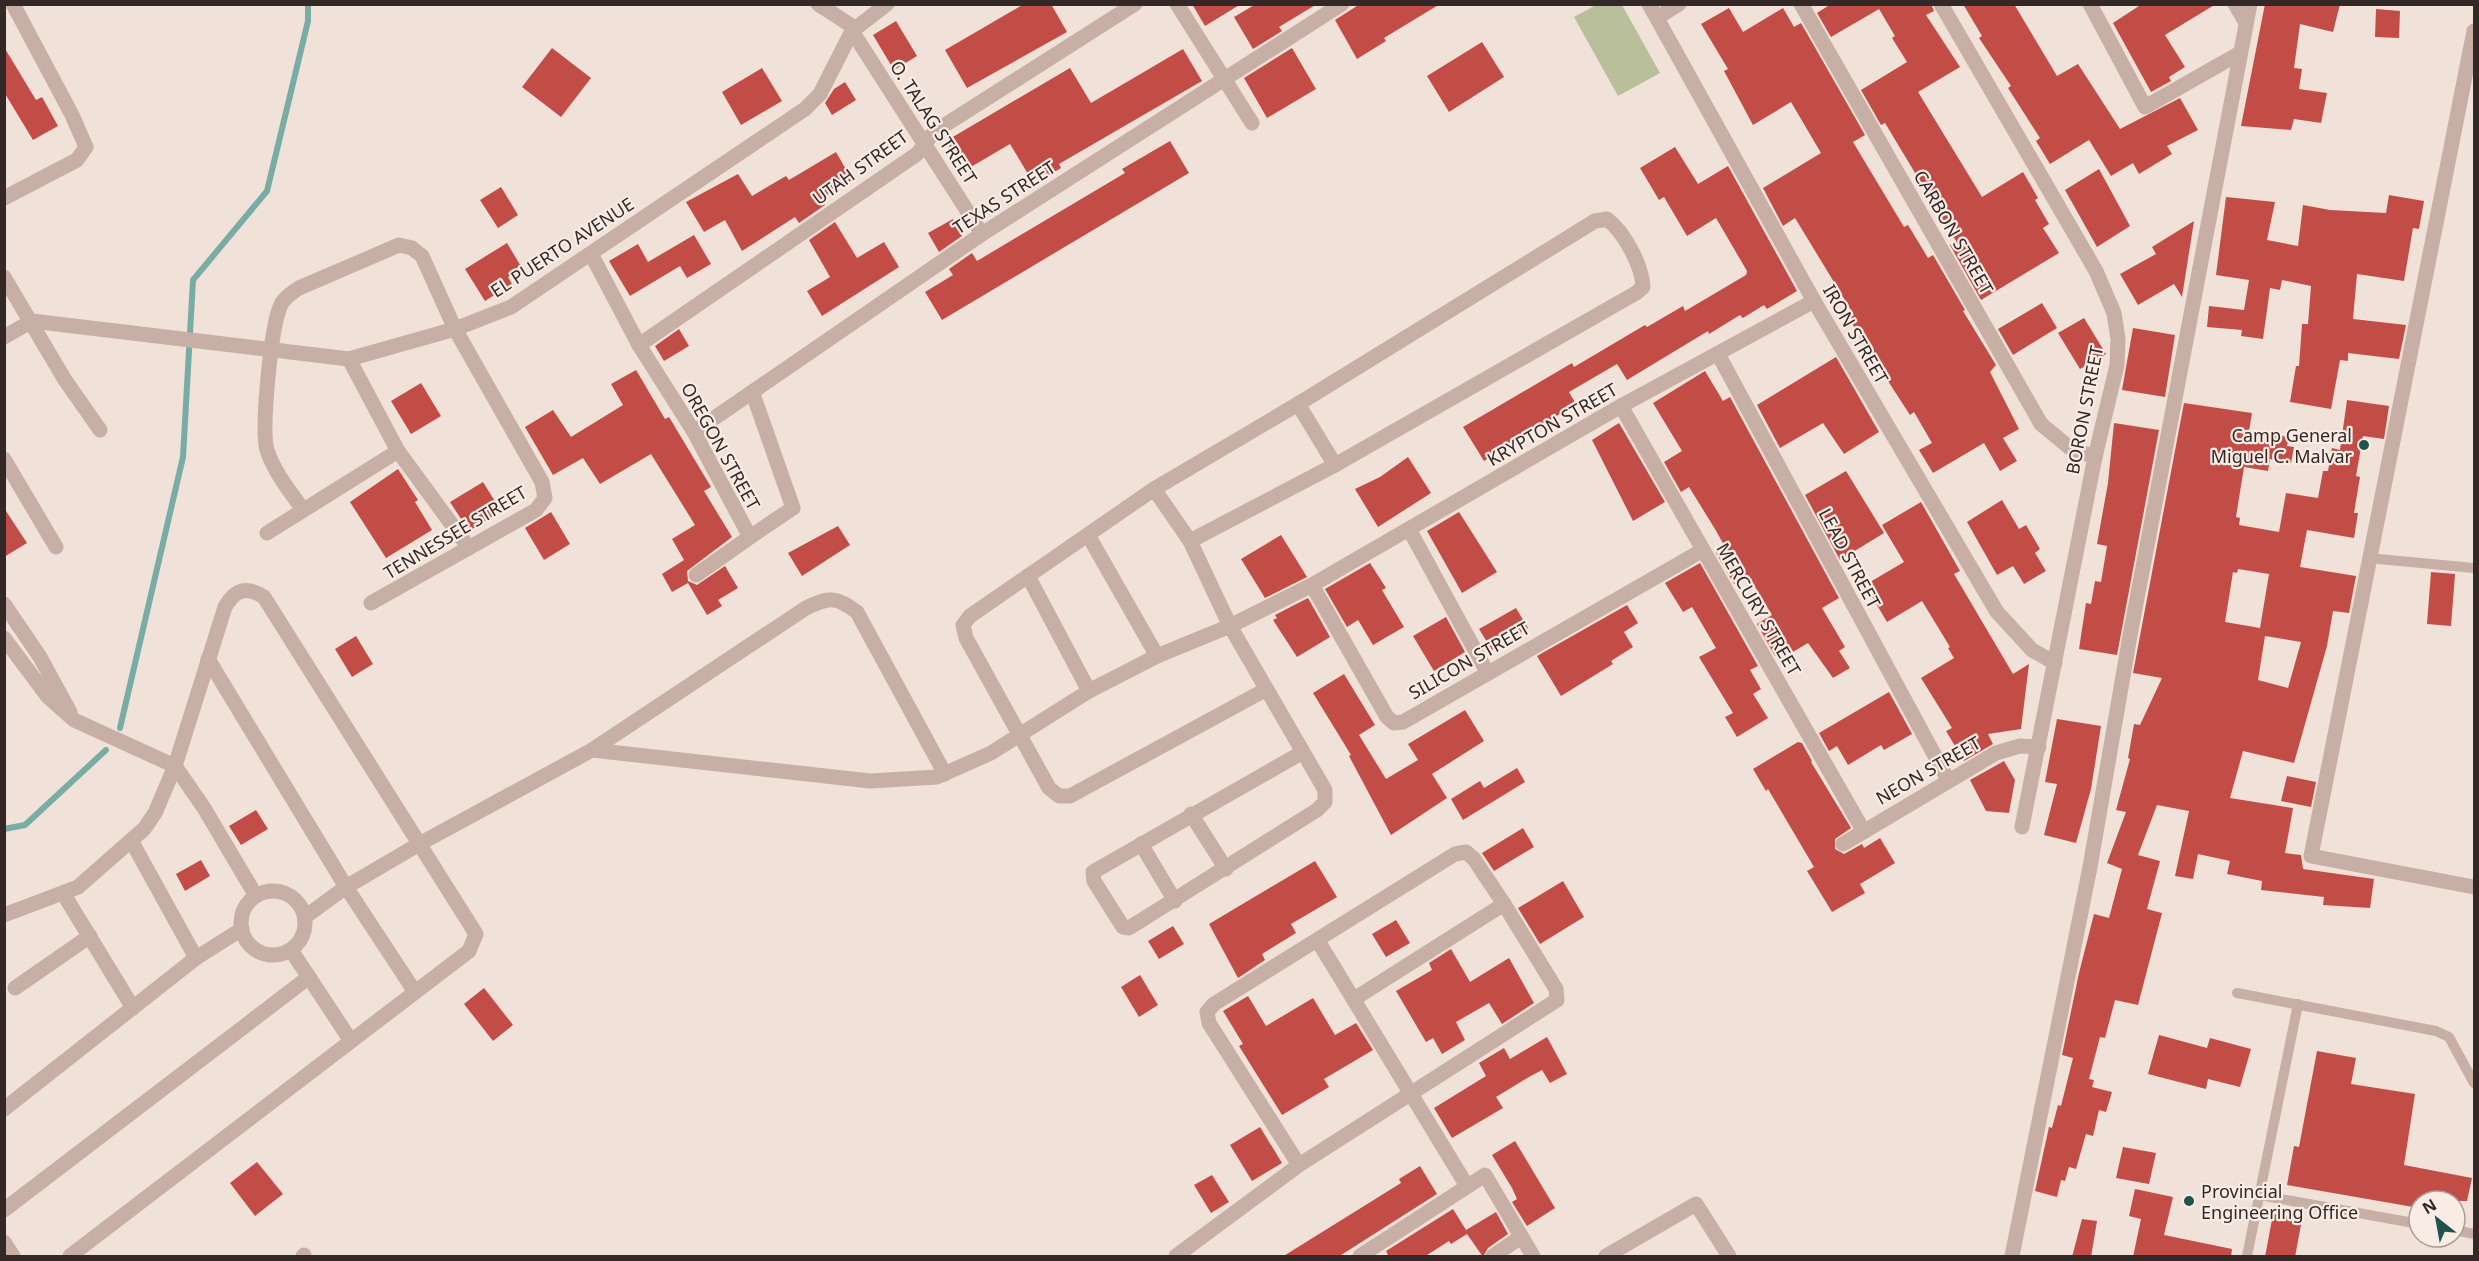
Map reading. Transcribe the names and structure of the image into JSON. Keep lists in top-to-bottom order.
{
  "streets": {
    "street": [
      "O. TALAG STREET",
      "UTAH STREET",
      "TEXAS STREET",
      "CARBON STREET",
      "EL PUERTO AVENUE",
      "IRON STREET",
      "BORON STREET",
      "KRYPTON STREET",
      "OREGON STREET",
      "TENNESSEE STREET",
      "LEAD STREET",
      "MERCURY STREET",
      "SILICON STREET",
      "NEON STREET"
    ]
  },
  "crossings": [
    ["O. TALAG STREET", "UTAH STREET"],
    ["O. TALAG STREET", "TEXAS STREET"],
    ["O. TALAG STREET", "EL PUERTO AVENUE"],
    ["UTAH STREET", "OREGON STREET"],
    ["TEXAS STREET", "OREGON STREET"],
    ["CARBON STREET", "BORON STREET"],
    ["EL PUERTO AVENUE", "OREGON STREET"],
    ["EL PUERTO AVENUE", "TENNESSEE STREET"],
    ["IRON STREET", "BORON STREET"],
    ["IRON STREET", "KRYPTON STREET"],
    ["BORON STREET", "NEON STREET"],
    ["KRYPTON STREET", "LEAD STREET"],
    ["KRYPTON STREET", "MERCURY STREET"],
    ["KRYPTON STREET", "SILICON STREET"],
    ["LEAD STREET", "NEON STREET"],
    ["MERCURY STREET", "SILICON STREET"],
    ["MERCURY STREET", "NEON STREET"]
  ],
  "places": ["Camp General Miguel C. Malvar", "Provincial Engineering Office"],
  "north": "top left"
}
